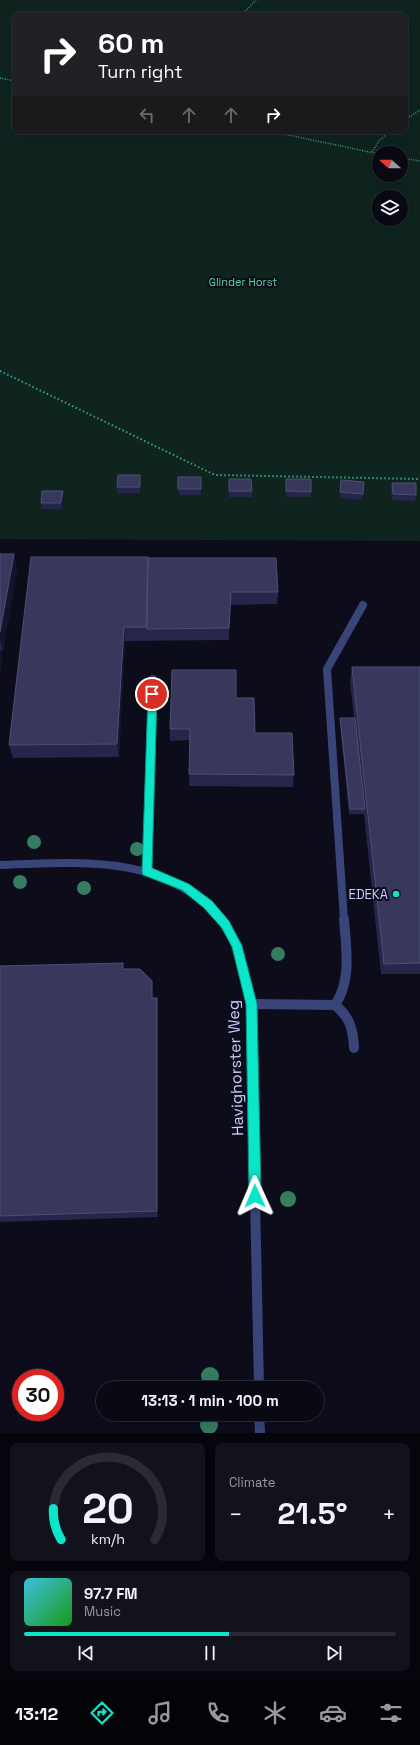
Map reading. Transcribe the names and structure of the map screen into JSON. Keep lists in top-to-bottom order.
{
  "streets": {
    "street": ["Havighorster Weg"]
  },
  "parks": ["Glinder Horst"],
  "places": ["EDEKA"],
  "north": "left",
  "page": {
    "turn": ["60 m", "Turn right"],
    "limit": "30",
    "trip": "13:13 · 1 min · 100 m",
    "tile": "Climate",
    "heat": ["−", "21.5°", "+"],
    "song": ["97.7 FM", "Music"],
    "tabs": "13:12",
    "gauge": ["20", "km/h"]
  }
}
